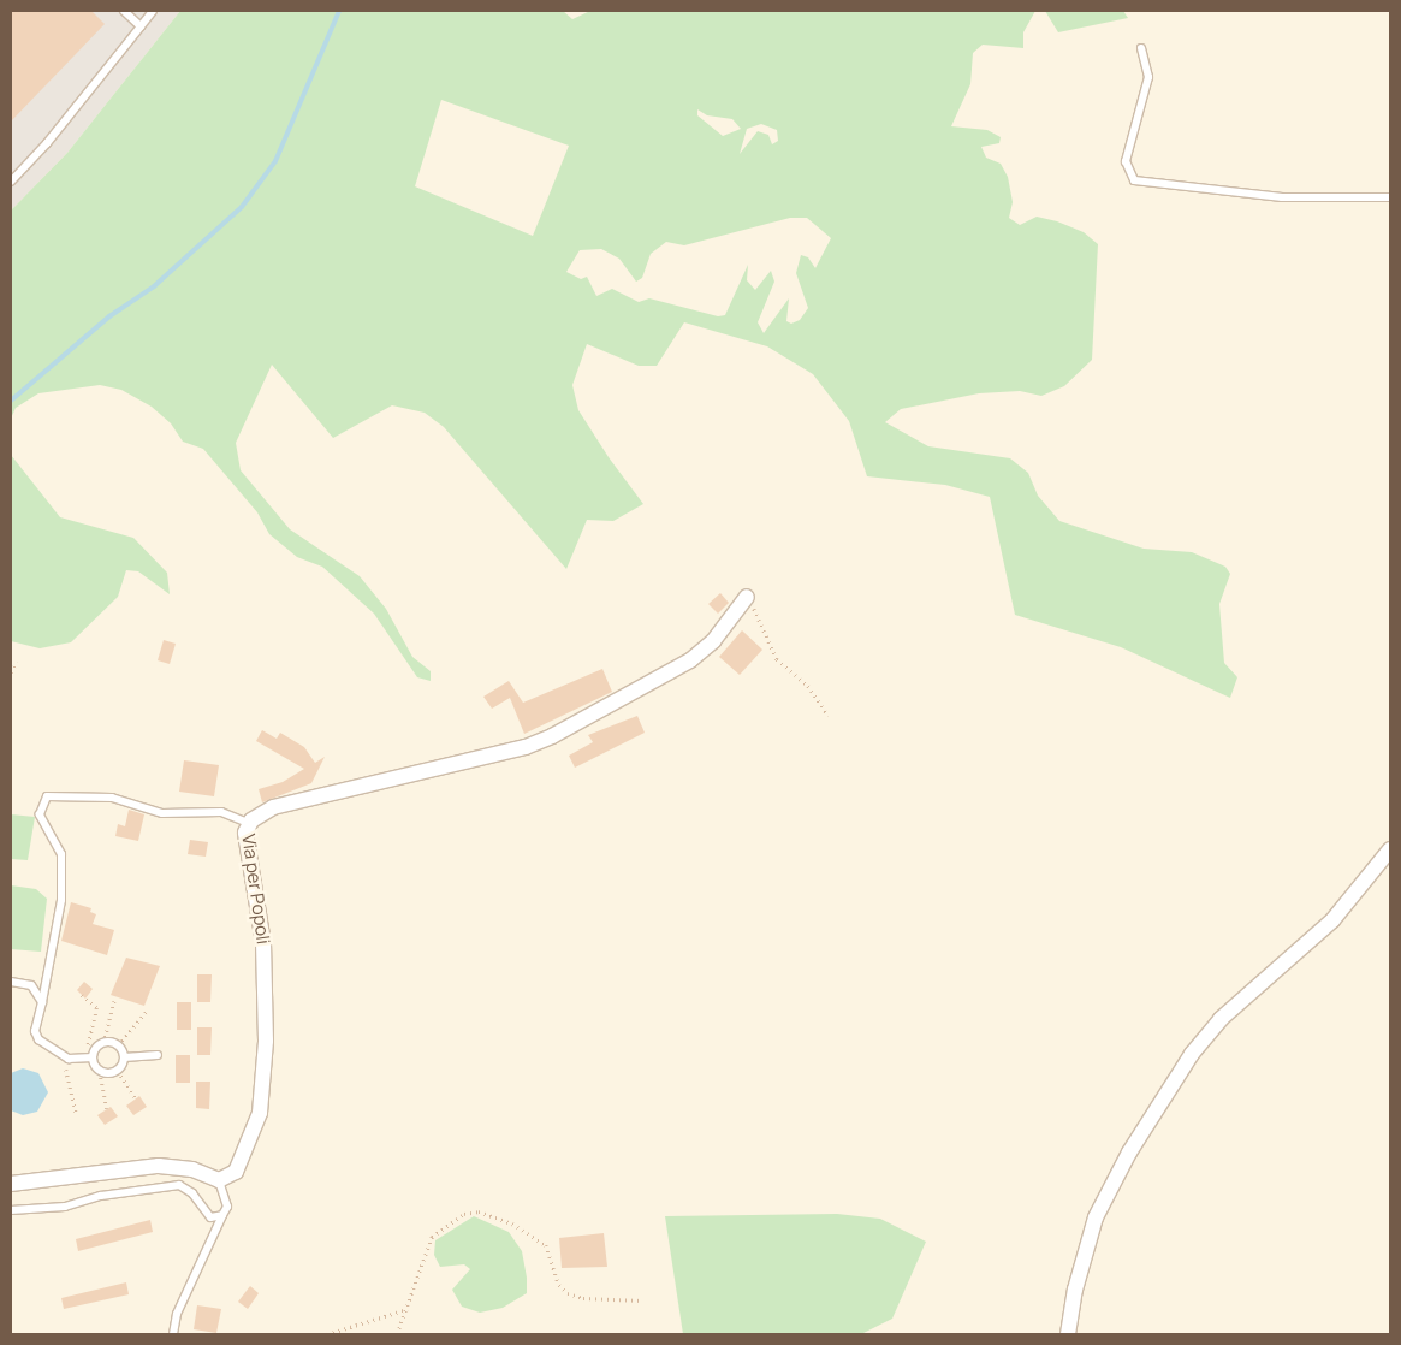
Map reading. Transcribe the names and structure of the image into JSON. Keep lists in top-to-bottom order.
{
  "streets": {
    "street": ["Via per Popoli"]
  }
}
